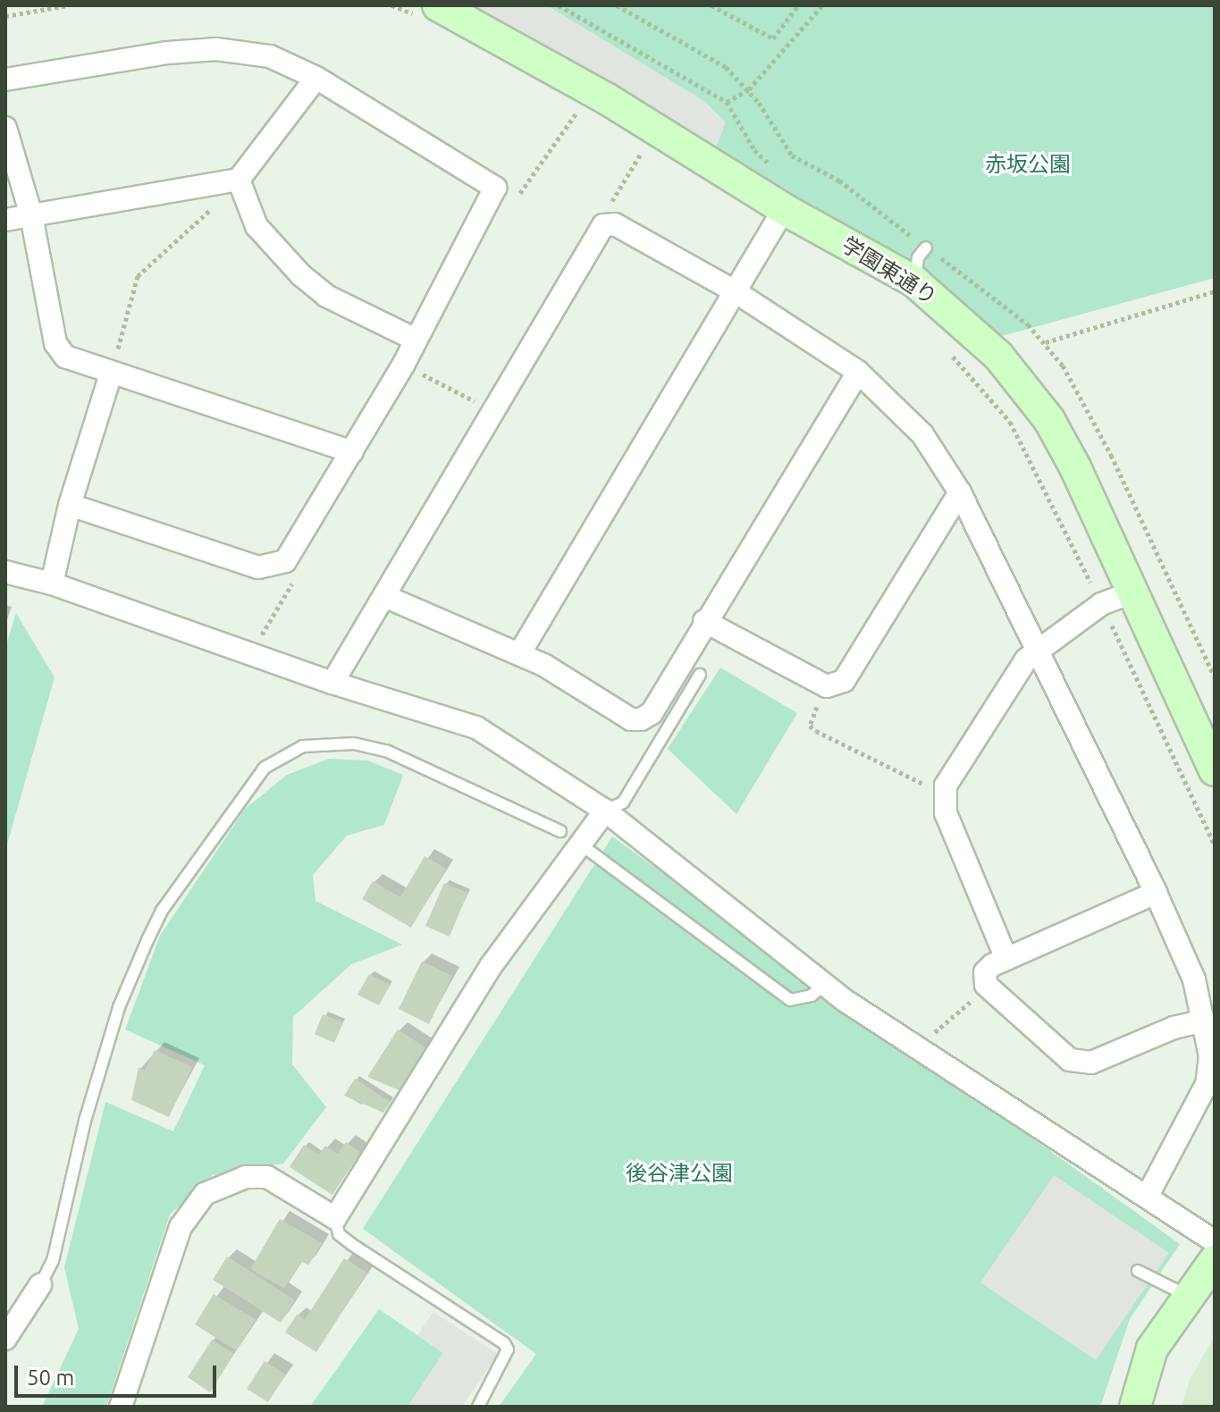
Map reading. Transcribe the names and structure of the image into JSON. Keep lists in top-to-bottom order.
{
  "streets": {
    "street": ["学園東通り"]
  },
  "parks": ["赤坂公園", "後谷津公園"],
  "scale_bar": "50 m"
}
